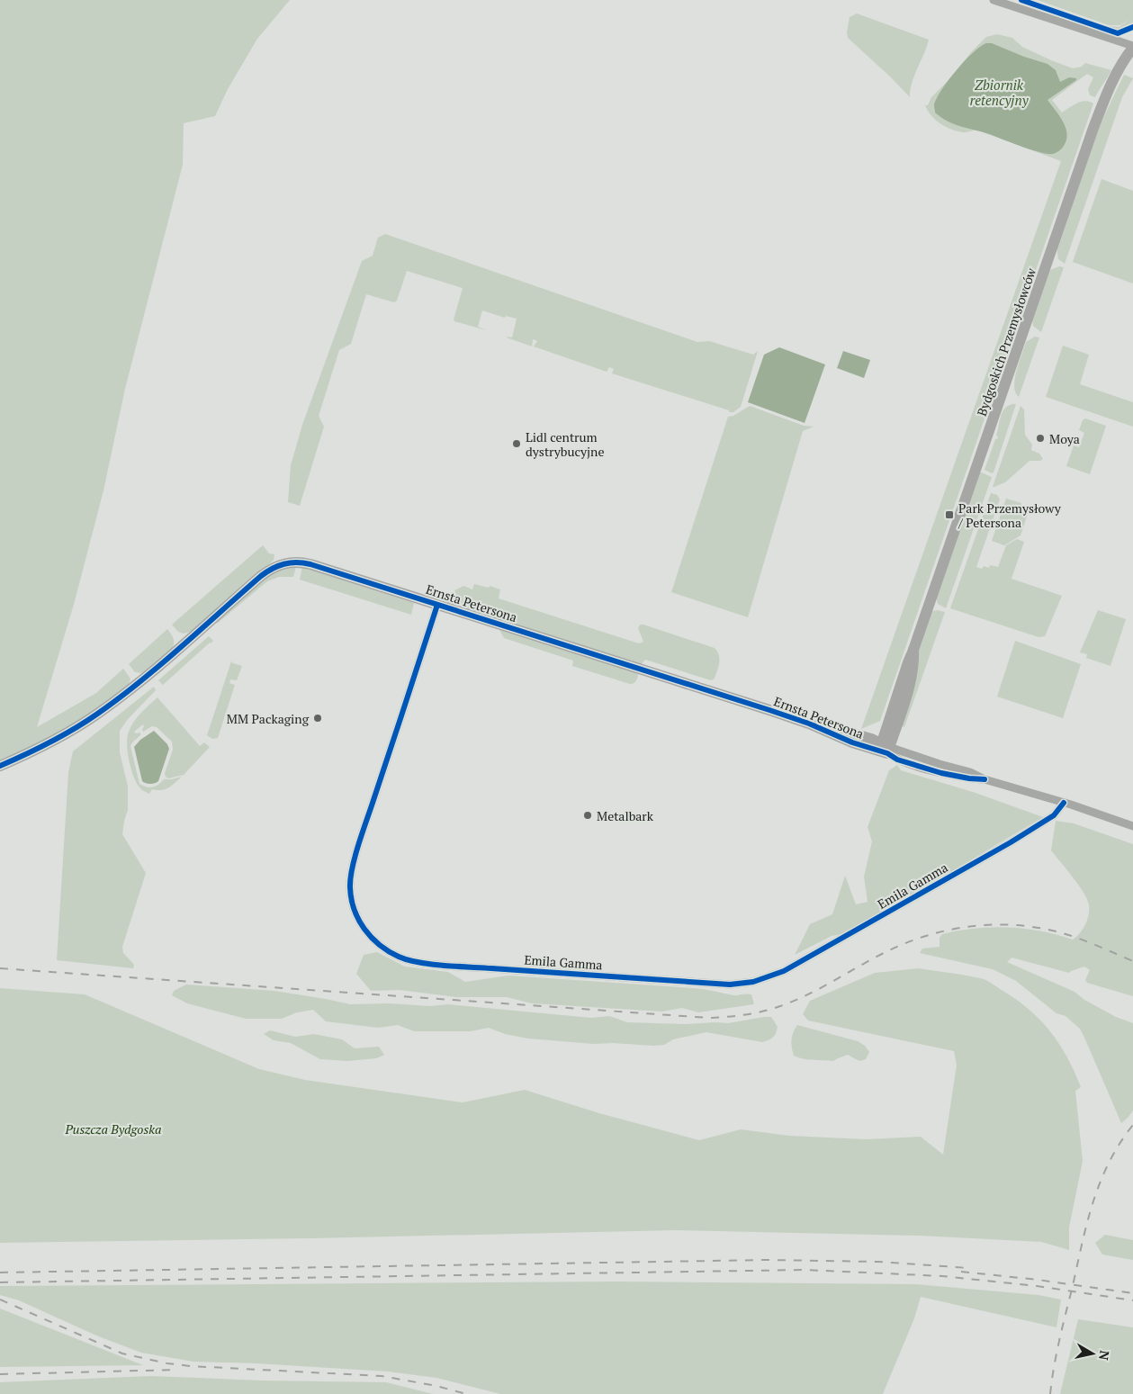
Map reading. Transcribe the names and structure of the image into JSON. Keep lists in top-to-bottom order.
{
  "streets": {
    "street": ["Bydgoskich Przemysłowców", "Ernsta Petersona", "Emila Gamma"]
  },
  "crossings": [
    ["Bydgoskich Przemysłowców", "Ernsta Petersona"],
    ["Ernsta Petersona", "Emila Gamma"]
  ],
  "water": ["Zbiornik retencyjny"],
  "parks": ["Puszcza Bydgoska"],
  "places": {
    "other": [
      "Moya",
      "Lidl centrum dystrybucyjne",
      "MM Packaging",
      "Metalbark"
    ],
    "transit": ["Park Przemysłowy / Petersona"]
  },
  "north": "right"
}
